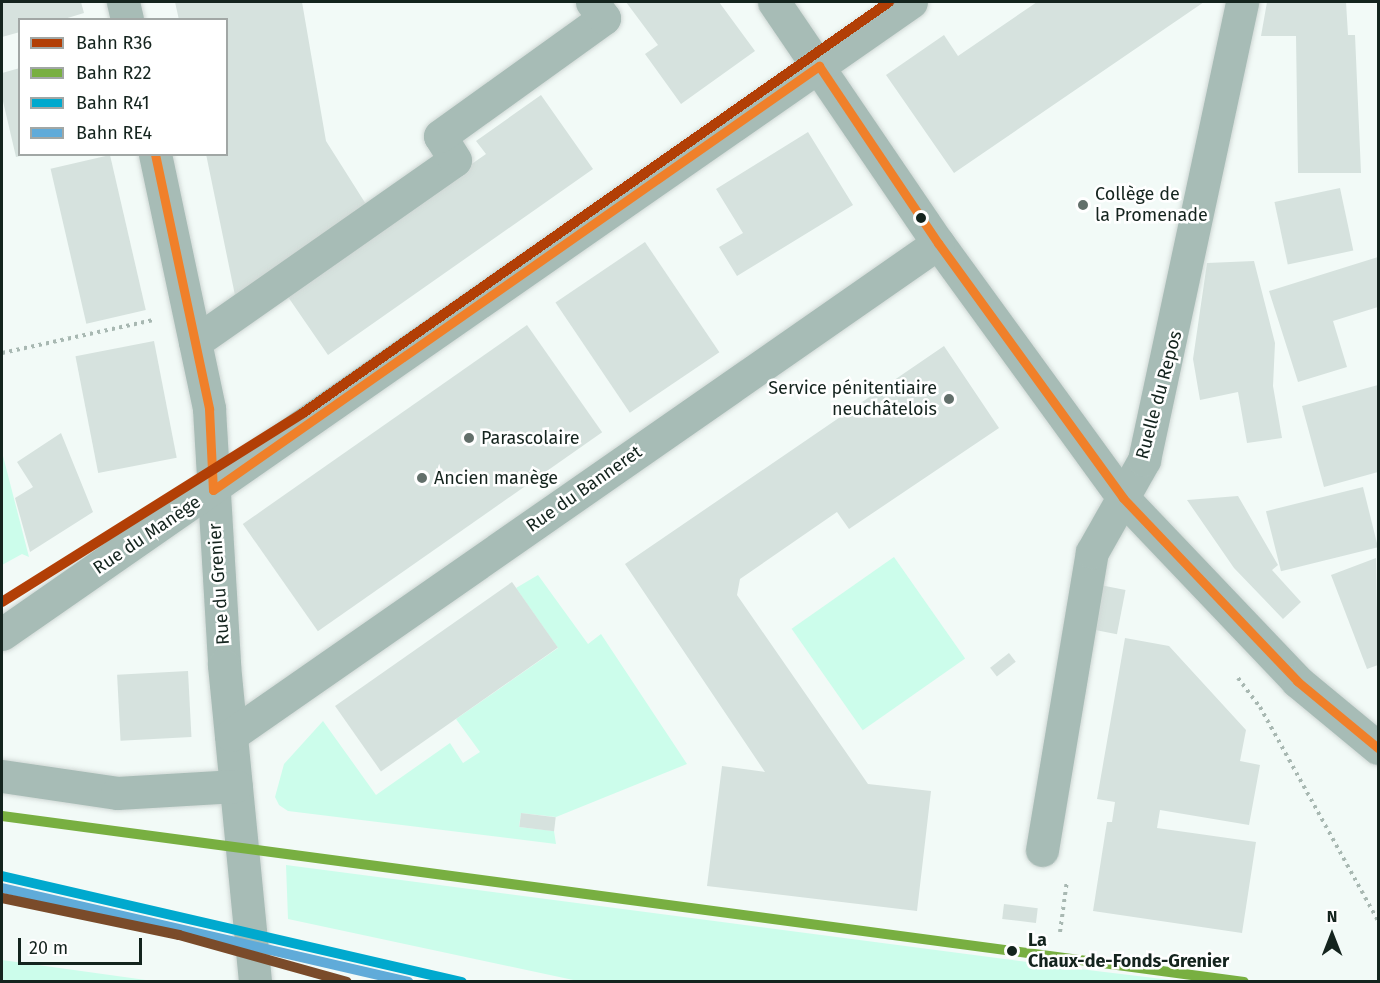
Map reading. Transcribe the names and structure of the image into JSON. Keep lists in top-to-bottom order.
{
  "streets": {
    "street": [
      "Ruelle du Repos",
      "Rue du Banneret",
      "Rue du Manège",
      "Rue du Grenier"
    ]
  },
  "crossings": [
    ["Rue du Banneret", "Rue du Grenier"],
    ["Rue du Manège", "Rue du Grenier"]
  ],
  "places": [
    "Collège de la Promenade",
    "Service pénitentiaire neuchâtelois",
    "Parascolaire",
    "Ancien manège",
    "La Chaux-de-Fonds-Grenier"
  ],
  "lines": [
    "rail line R36",
    "rail line R22",
    "rail line R41",
    "rail line RE4"
  ],
  "legend": [
    "Bahn R36",
    "Bahn R22",
    "Bahn R41",
    "Bahn RE4"
  ],
  "scale_bar": "20 m",
  "north": "top"
}
